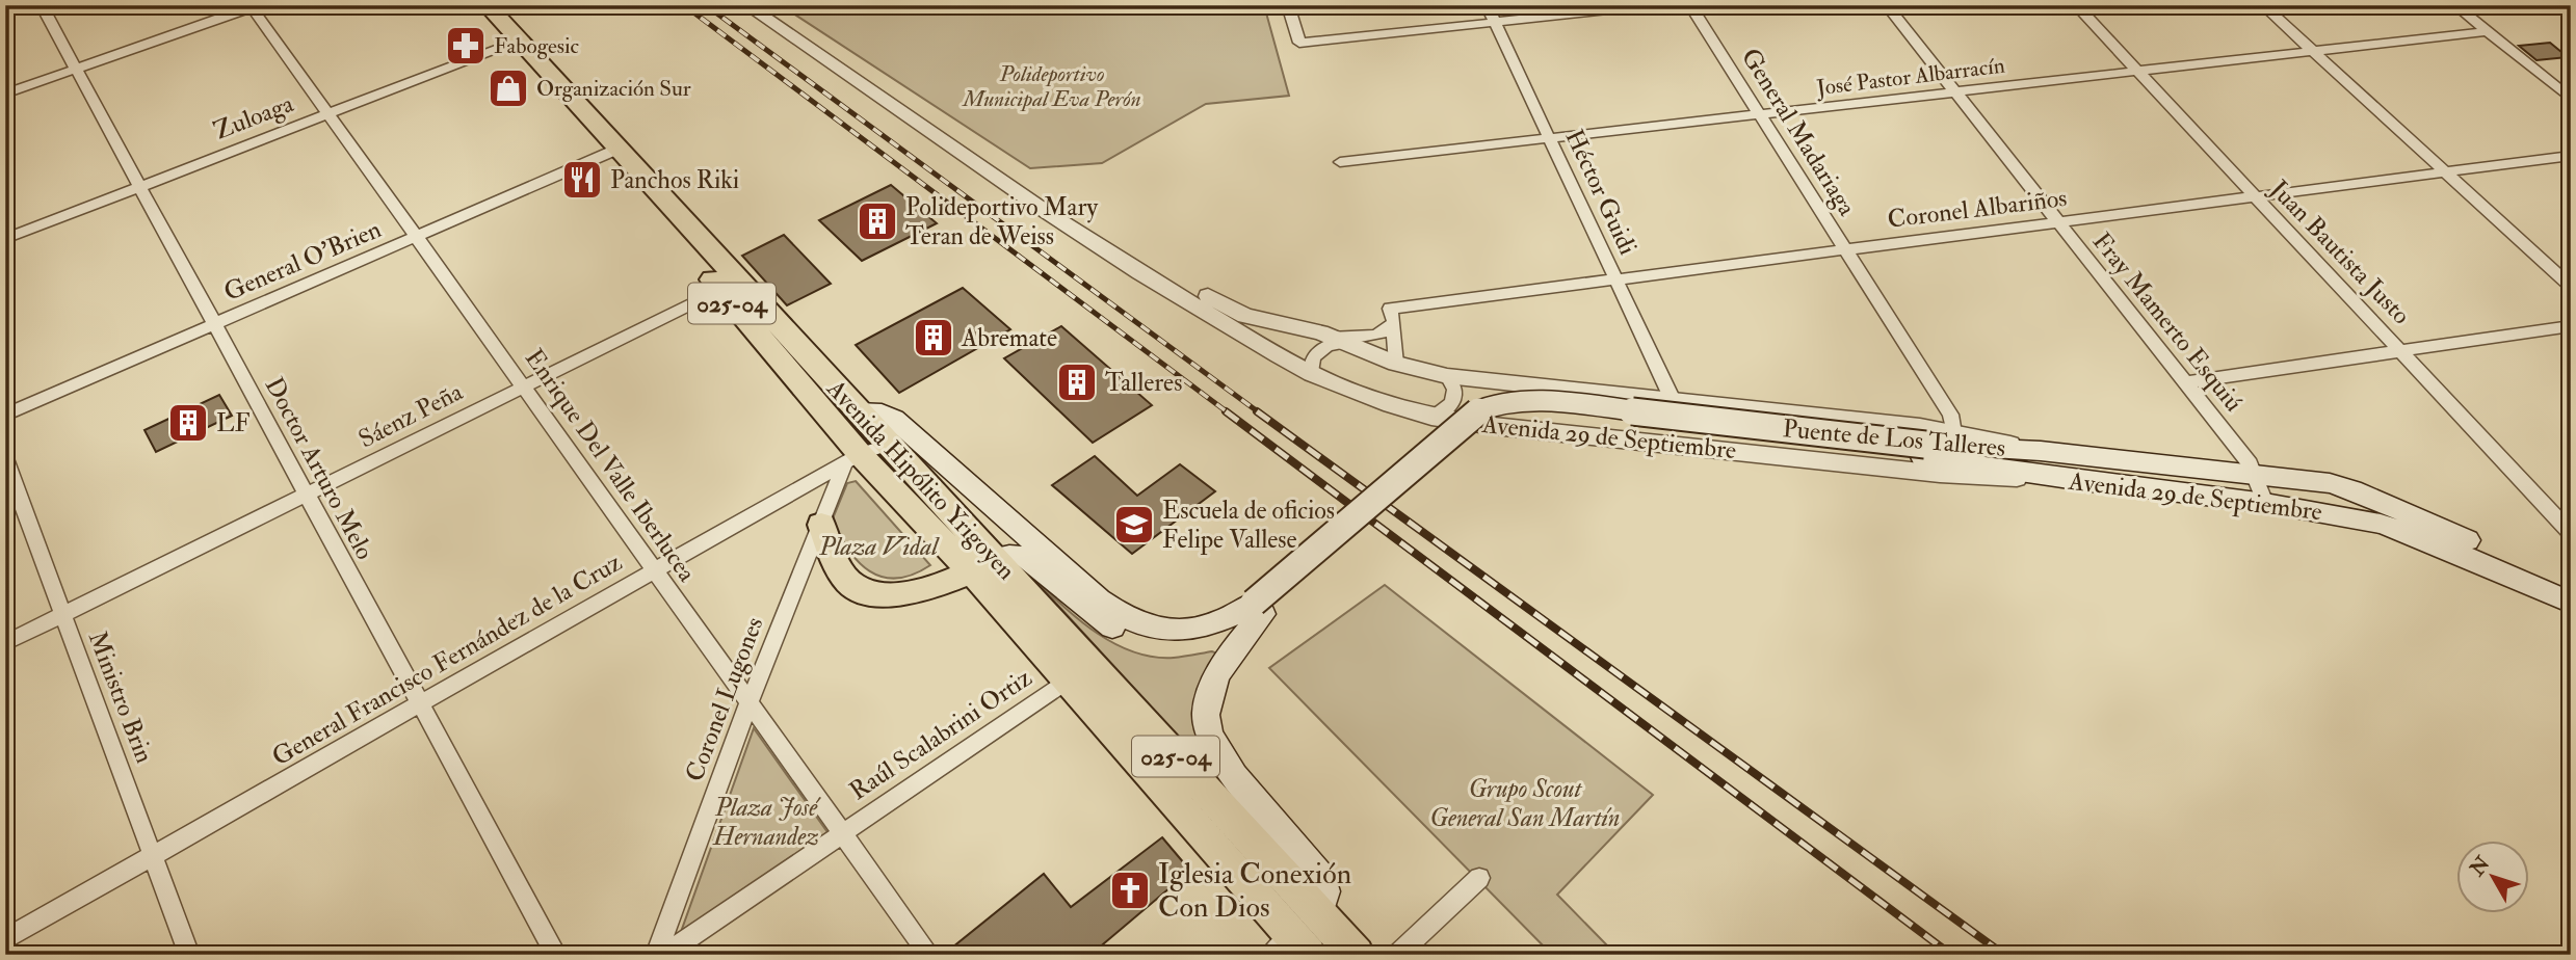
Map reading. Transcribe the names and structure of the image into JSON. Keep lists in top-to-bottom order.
{
  "streets": {
    "main road": [
      "025-04",
      "Avenida 29 de Septiembre",
      "Puente de Los Talleres",
      "Avenida Hipólito Yrigoyen"
    ],
    "street": [
      "José Pastor Albarracín",
      "Zuloaga",
      "General Madariaga",
      "Héctor Guidi",
      "Coronel Albariños",
      "Juan Bautista Justo",
      "General O'Brien",
      "Fray Mamerto Esquiú",
      "Sáenz Peña",
      "Enrique Del Valle Iberlucea",
      "Doctor Arturo Melo",
      "General Francisco Fernández de la Cruz",
      "Ministro Brin",
      "Coronel Lugones",
      "Raúl Scalabrini Ortiz"
    ]
  },
  "crossings": [
    ["José Pastor Albarracín", "General Madariaga"],
    ["José Pastor Albarracín", "Héctor Guidi"],
    ["José Pastor Albarracín", "Juan Bautista Justo"],
    ["José Pastor Albarracín", "Fray Mamerto Esquiú"],
    ["Zuloaga", "Enrique Del Valle Iberlucea"],
    ["Zuloaga", "Doctor Arturo Melo"],
    ["Zuloaga", "Avenida Hipólito Yrigoyen"],
    ["General Madariaga", "Coronel Albariños"],
    ["General Madariaga", "Avenida 29 de Septiembre"],
    ["Héctor Guidi", "Coronel Albariños"],
    ["Héctor Guidi", "Avenida 29 de Septiembre"],
    ["Coronel Albariños", "Juan Bautista Justo"],
    ["Coronel Albariños", "Fray Mamerto Esquiú"],
    ["Coronel Albariños", "Avenida 29 de Septiembre"],
    ["General O'Brien", "Enrique Del Valle Iberlucea"],
    ["General O'Brien", "Doctor Arturo Melo"],
    ["General O'Brien", "Avenida Hipólito Yrigoyen"],
    ["Fray Mamerto Esquiú", "Avenida 29 de Septiembre"],
    ["Sáenz Peña", "Enrique Del Valle Iberlucea"],
    ["Sáenz Peña", "Doctor Arturo Melo"],
    ["Sáenz Peña", "Avenida Hipólito Yrigoyen"],
    ["Sáenz Peña", "Ministro Brin"],
    ["Avenida 29 de Septiembre", "Puente de Los Talleres"],
    ["Puente de Los Talleres", "Avenida Hipólito Yrigoyen"],
    ["Puente de Los Talleres", "General Francisco Fernández de la Cruz"],
    ["Enrique Del Valle Iberlucea", "General Francisco Fernández de la Cruz"],
    ["Enrique Del Valle Iberlucea", "Coronel Lugones"],
    ["Enrique Del Valle Iberlucea", "Raúl Scalabrini Ortiz"],
    ["Doctor Arturo Melo", "General Francisco Fernández de la Cruz"],
    ["Avenida Hipólito Yrigoyen", "General Francisco Fernández de la Cruz"],
    ["Avenida Hipólito Yrigoyen", "Coronel Lugones"],
    ["Avenida Hipólito Yrigoyen", "Raúl Scalabrini Ortiz"],
    ["General Francisco Fernández de la Cruz", "Ministro Brin"],
    ["General Francisco Fernández de la Cruz", "Coronel Lugones"]
  ],
  "parks": [
    "Polideportivo Municipal Eva Perón",
    "Plaza Vidal",
    "Grupo Scout General San Martín",
    "Plaza José Hernandez"
  ],
  "places": {
    "pharmacy": ["Fabogesic"],
    "shop": ["Organización Sur"],
    "restaurant": ["Panchos Riki"],
    "building": [
      "Polideportivo Mary Teran de Weiss",
      "Abremate",
      "Talleres",
      "LF"
    ],
    "school or university": ["Escuela de oficios Felipe Vallese"],
    "church": ["Iglesia Conexión Con Dios"]
  },
  "north": "top left"
}
